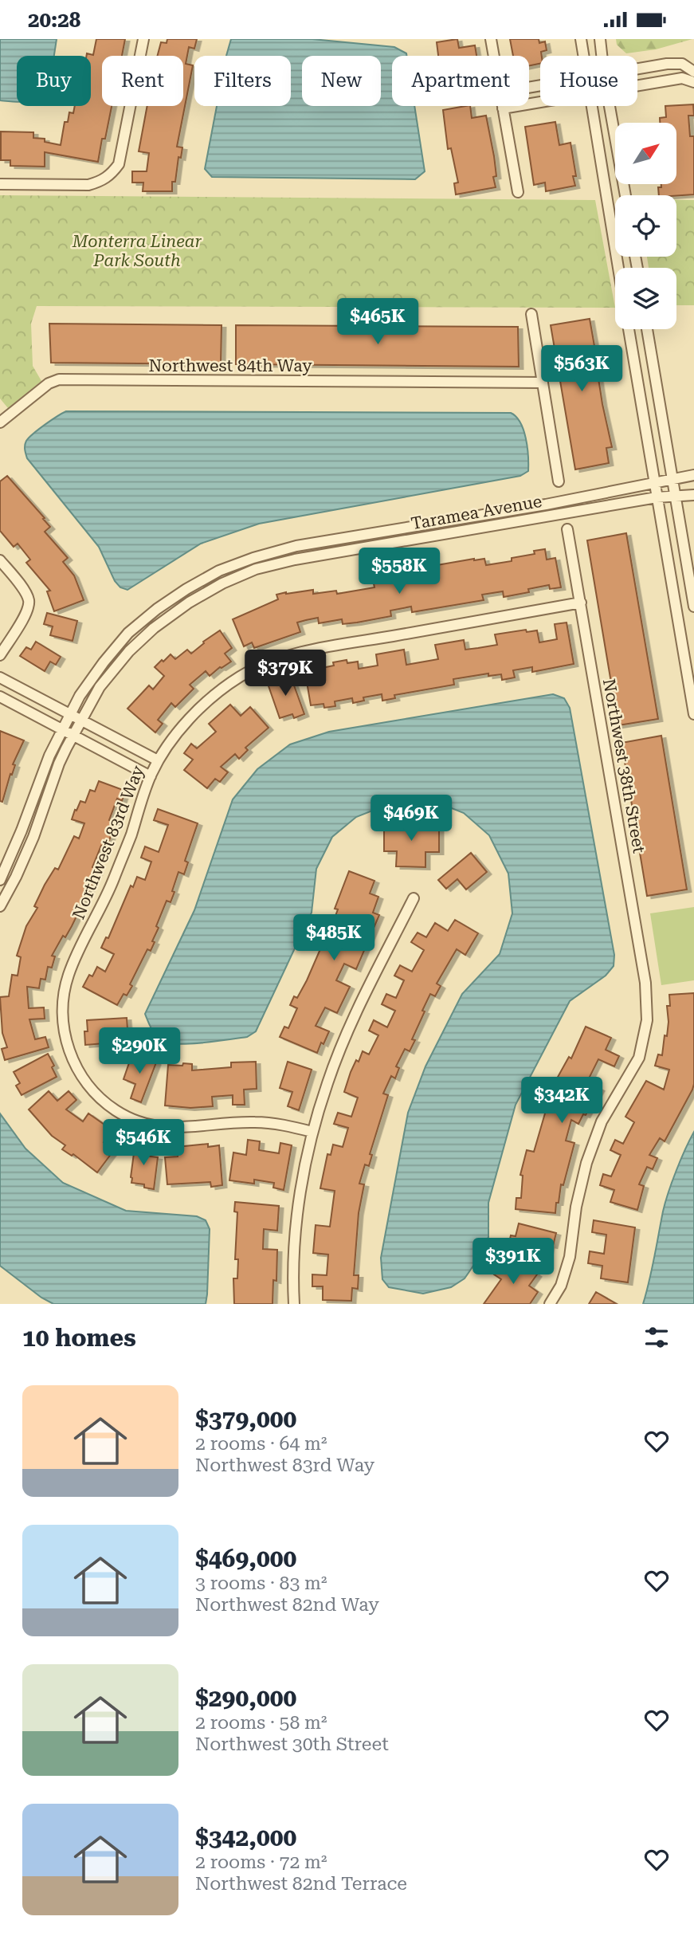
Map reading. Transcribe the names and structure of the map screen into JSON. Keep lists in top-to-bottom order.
{
  "streets": {
    "street": [
      "Northwest 84th Way",
      "Taramea Avenue",
      "Northwest 38th Street",
      "Northwest 83rd Way"
    ]
  },
  "crossings": [
    ["Northwest 38th Street", "Northwest 83rd Way"]
  ],
  "parks": ["Monterra Linear Park South"],
  "north": "top right",
  "page": {
    "status": "20:28",
    "chip": [
      "Buy",
      "Rent",
      "Filters",
      "New",
      "Apartment",
      "House"
    ],
    "price": [
      "$465K",
      "$563K",
      "$558K",
      "$379K",
      "$469K",
      "$485K",
      "$290K",
      "$342K",
      "$546K",
      "$391K"
    ],
    "heading": "10 homes",
    "list": [
      {
        "name": "$379,000",
        "note": "2 rooms · 64 m² · Northwest 83rd Way"
      },
      {
        "name": "$469,000",
        "note": "3 rooms · 83 m² · Northwest 82nd Way"
      },
      {
        "name": "$290,000",
        "note": "2 rooms · 58 m² · Northwest 30th Street"
      },
      {
        "name": "$342,000",
        "note": "2 rooms · 72 m² · Northwest 82nd Terrace"
      }
    ]
  }
}
